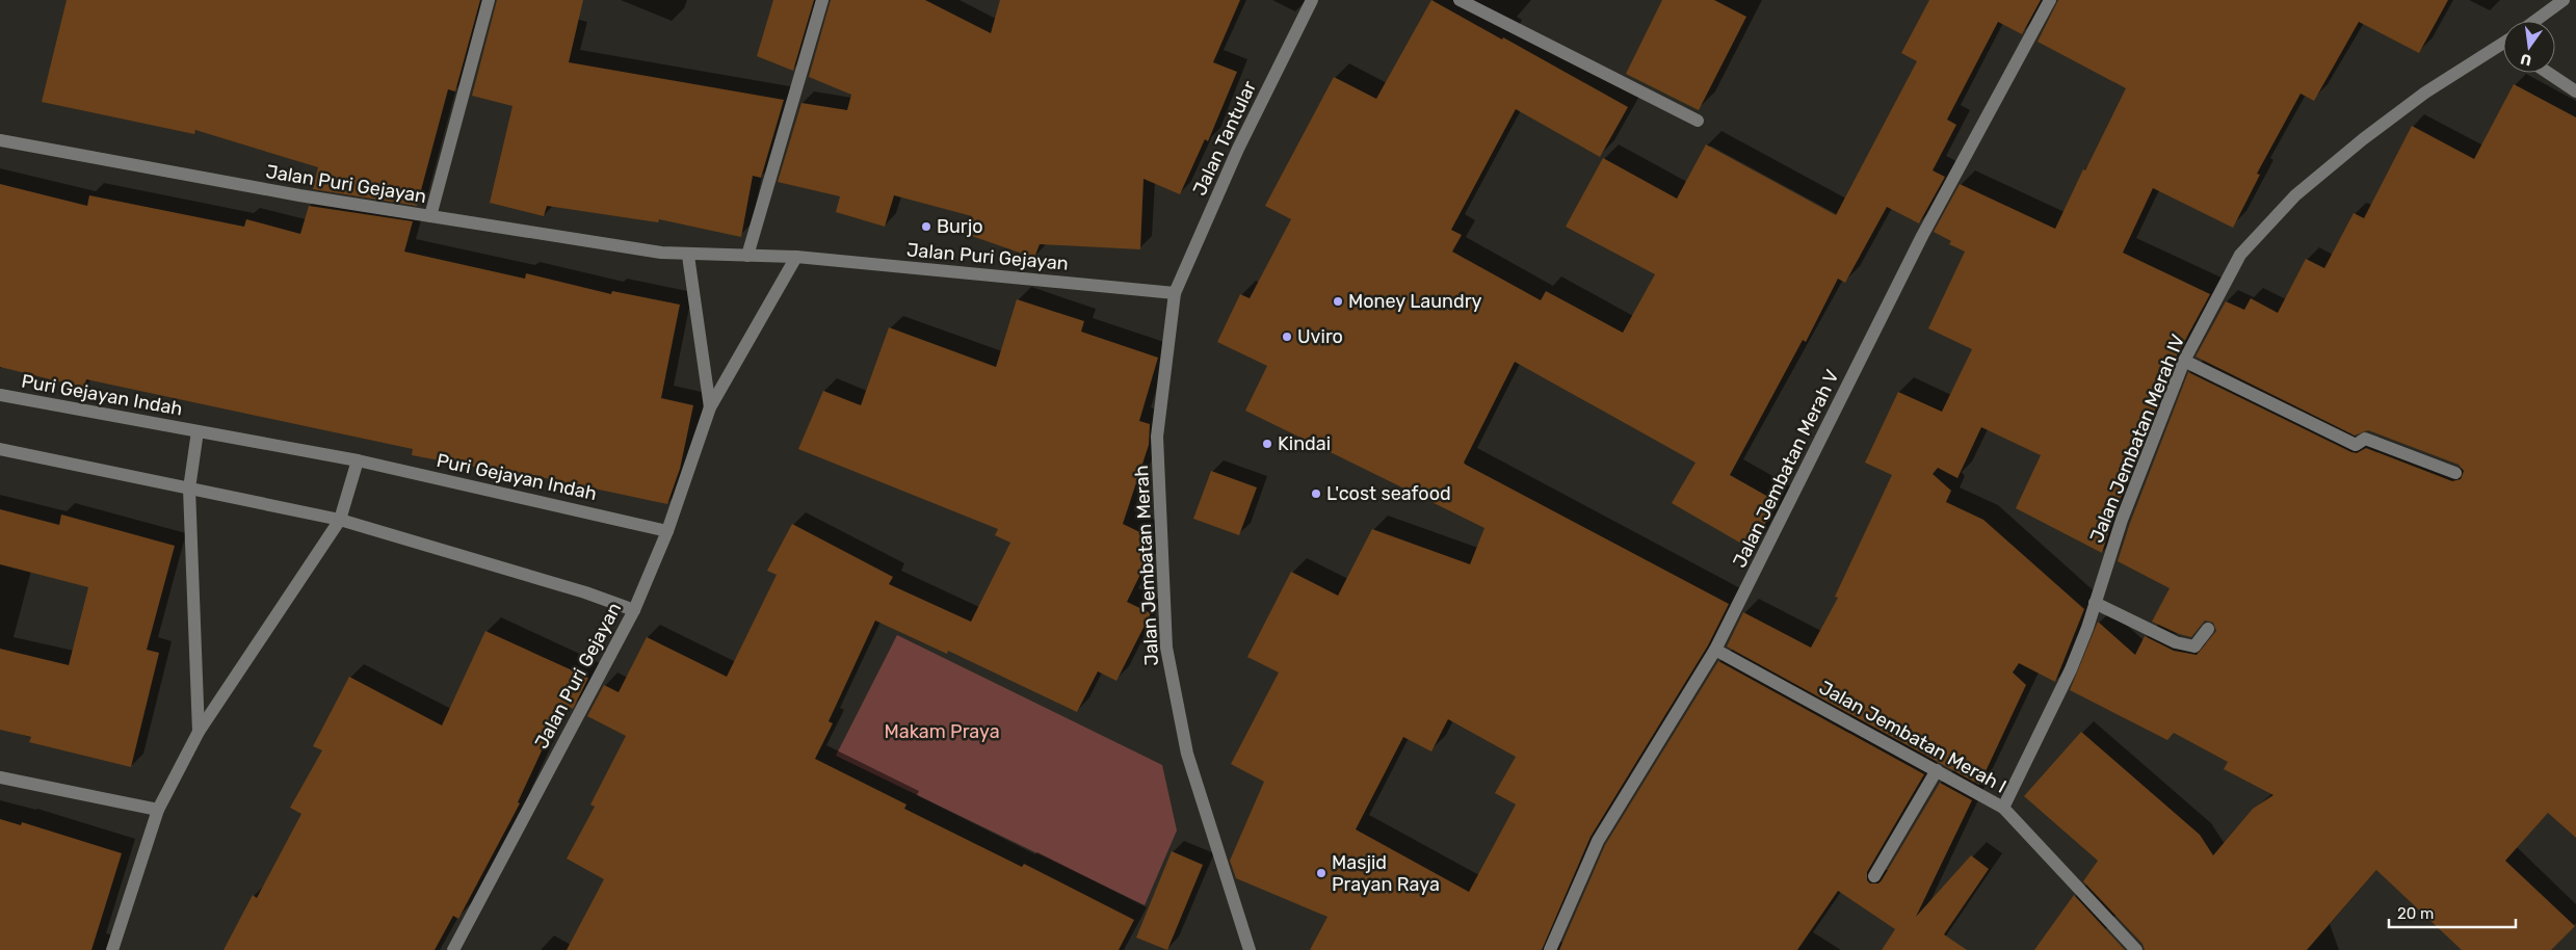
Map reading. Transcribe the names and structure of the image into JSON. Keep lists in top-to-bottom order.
{
  "streets": {
    "street": [
      "Jalan Tantular",
      "Jalan Puri Gejayan",
      "Puri Gejayan Indah",
      "Jalan Jembatan Merah IV",
      "Jalan Jembatan Merah V",
      "Jalan Jembatan Merah",
      "Jalan Jembatan Merah I"
    ]
  },
  "crossings": [
    ["Jalan Tantular", "Jalan Puri Gejayan"],
    ["Jalan Tantular", "Jalan Jembatan Merah"],
    ["Jalan Puri Gejayan", "Puri Gejayan Indah"],
    ["Jalan Puri Gejayan", "Jalan Jembatan Merah"],
    ["Jalan Jembatan Merah IV", "Jalan Jembatan Merah I"],
    ["Jalan Jembatan Merah V", "Jalan Jembatan Merah I"]
  ],
  "parks": ["Makam Praya"],
  "places": [
    "Burjo",
    "Money Laundry",
    "Uviro",
    "Kindai",
    "L'cost seafood",
    "Masjid Prayan Raya"
  ],
  "scale_bar": "20 m",
  "north": "bottom"
}
